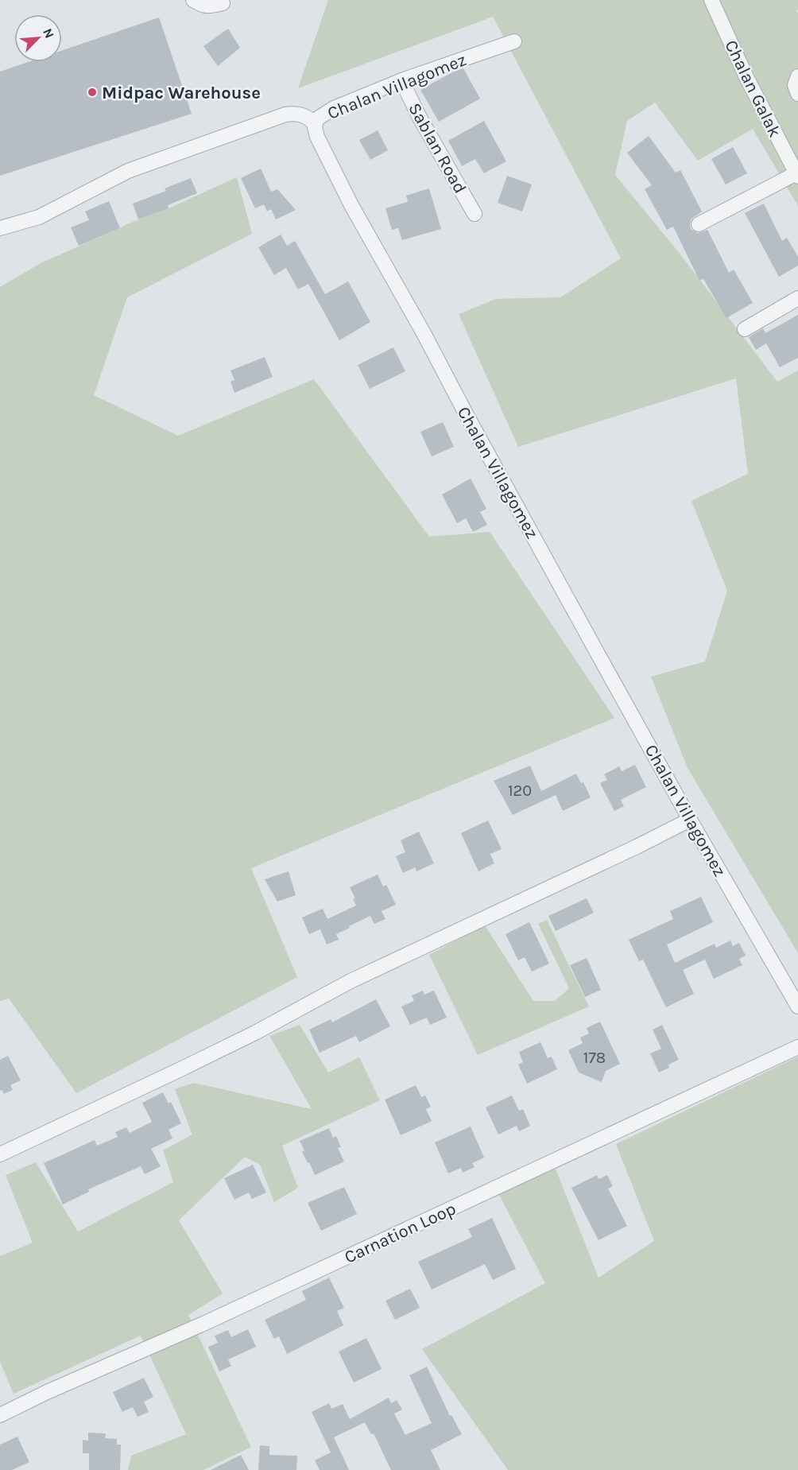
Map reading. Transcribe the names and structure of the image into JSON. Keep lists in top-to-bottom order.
{
  "streets": {
    "street": [
      "Chalan Villagomez",
      "Chalan Galak",
      "Sablan Road",
      "Carnation Loop"
    ]
  },
  "crossings": [
    ["Chalan Villagomez", "Sablan Road"]
  ],
  "places": ["Midpac Warehouse"],
  "house_numbers": ["120", "178"],
  "north": "top right"
}
